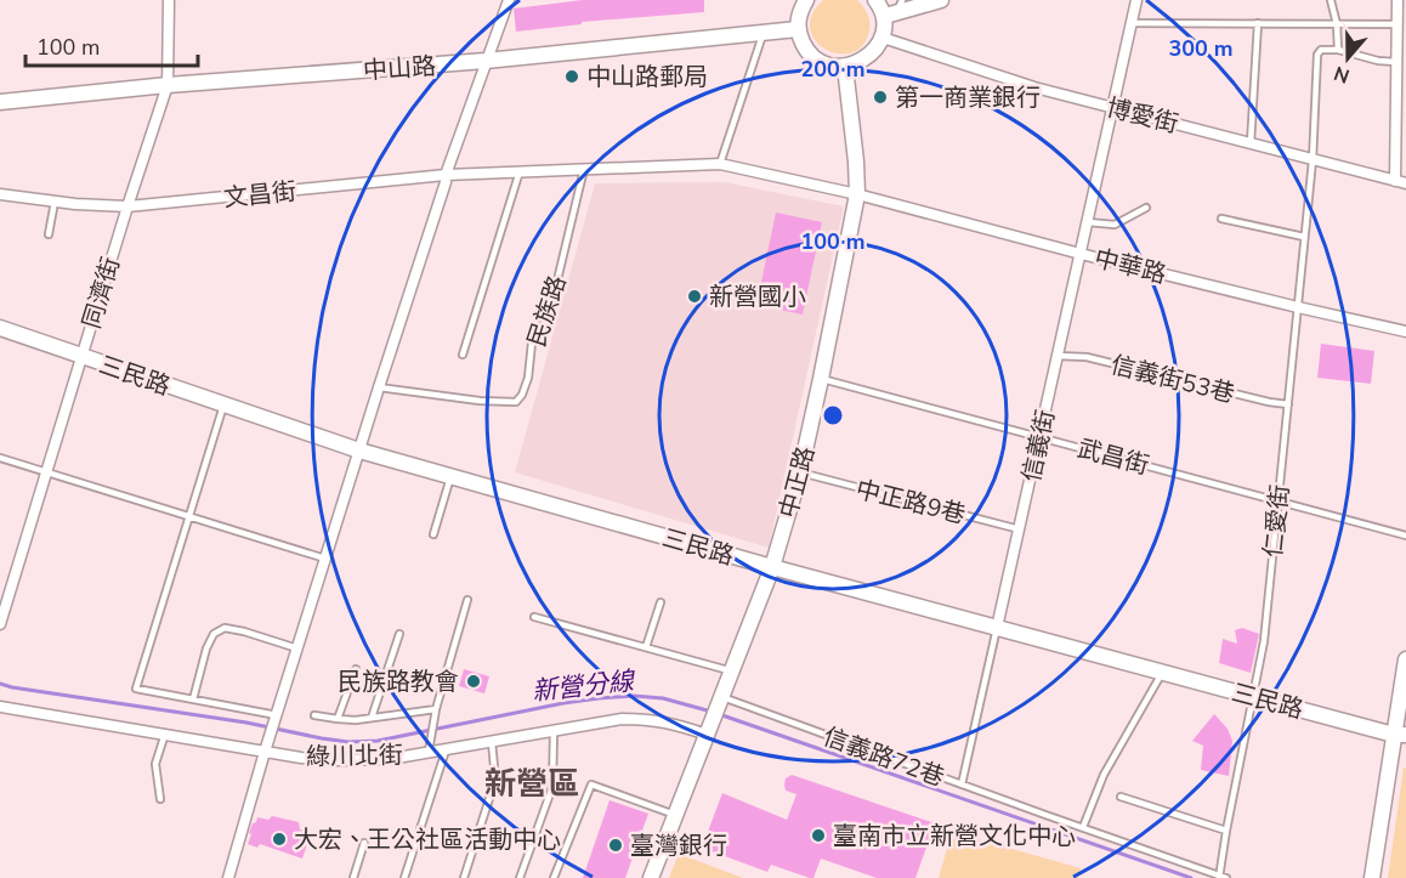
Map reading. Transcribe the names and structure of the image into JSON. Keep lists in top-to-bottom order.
{
  "streets": {
    "street": [
      "中山路",
      "博愛街",
      "文昌街",
      "中華路",
      "同濟街",
      "三民路",
      "信義街",
      "中正路",
      "綠川北街"
    ],
    "lane": [
      "民族路",
      "信義街53巷",
      "武昌街",
      "中正路9巷",
      "仁愛街",
      "信義路72巷"
    ]
  },
  "crossings": [
    ["中山路", "同濟街"],
    ["博愛街", "信義街"],
    ["博愛街", "仁愛街"],
    ["文昌街", "中華路"],
    ["文昌街", "同濟街"],
    ["文昌街", "民族路"],
    ["文昌街", "中正路"],
    ["中華路", "信義街"],
    ["中華路", "中正路"],
    ["中華路", "仁愛街"],
    ["同濟街", "三民路"],
    ["三民路", "信義街"],
    ["三民路", "中正路"],
    ["三民路", "仁愛街"],
    ["信義街53巷", "信義街"],
    ["信義街53巷", "仁愛街"],
    ["信義街", "武昌街"],
    ["信義街", "中正路9巷"],
    ["信義街", "信義路72巷"],
    ["武昌街", "中正路"],
    ["武昌街", "仁愛街"],
    ["中正路", "中正路9巷"],
    ["中正路", "綠川北街"],
    ["中正路", "信義路72巷"],
    ["仁愛街", "信義路72巷"]
  ],
  "districts": ["新營區"],
  "water": ["新營分線"],
  "places": [
    "中山路郵局",
    "第一商業銀行",
    "新營國小",
    "民族路教會",
    "臺南市立新營文化中心",
    "大宏、王公社區活動中心",
    "臺灣銀行"
  ],
  "scale_bar": "100 m",
  "north": "bottom",
  "rings": ["300 m", "200 m", "100 m"]
}
